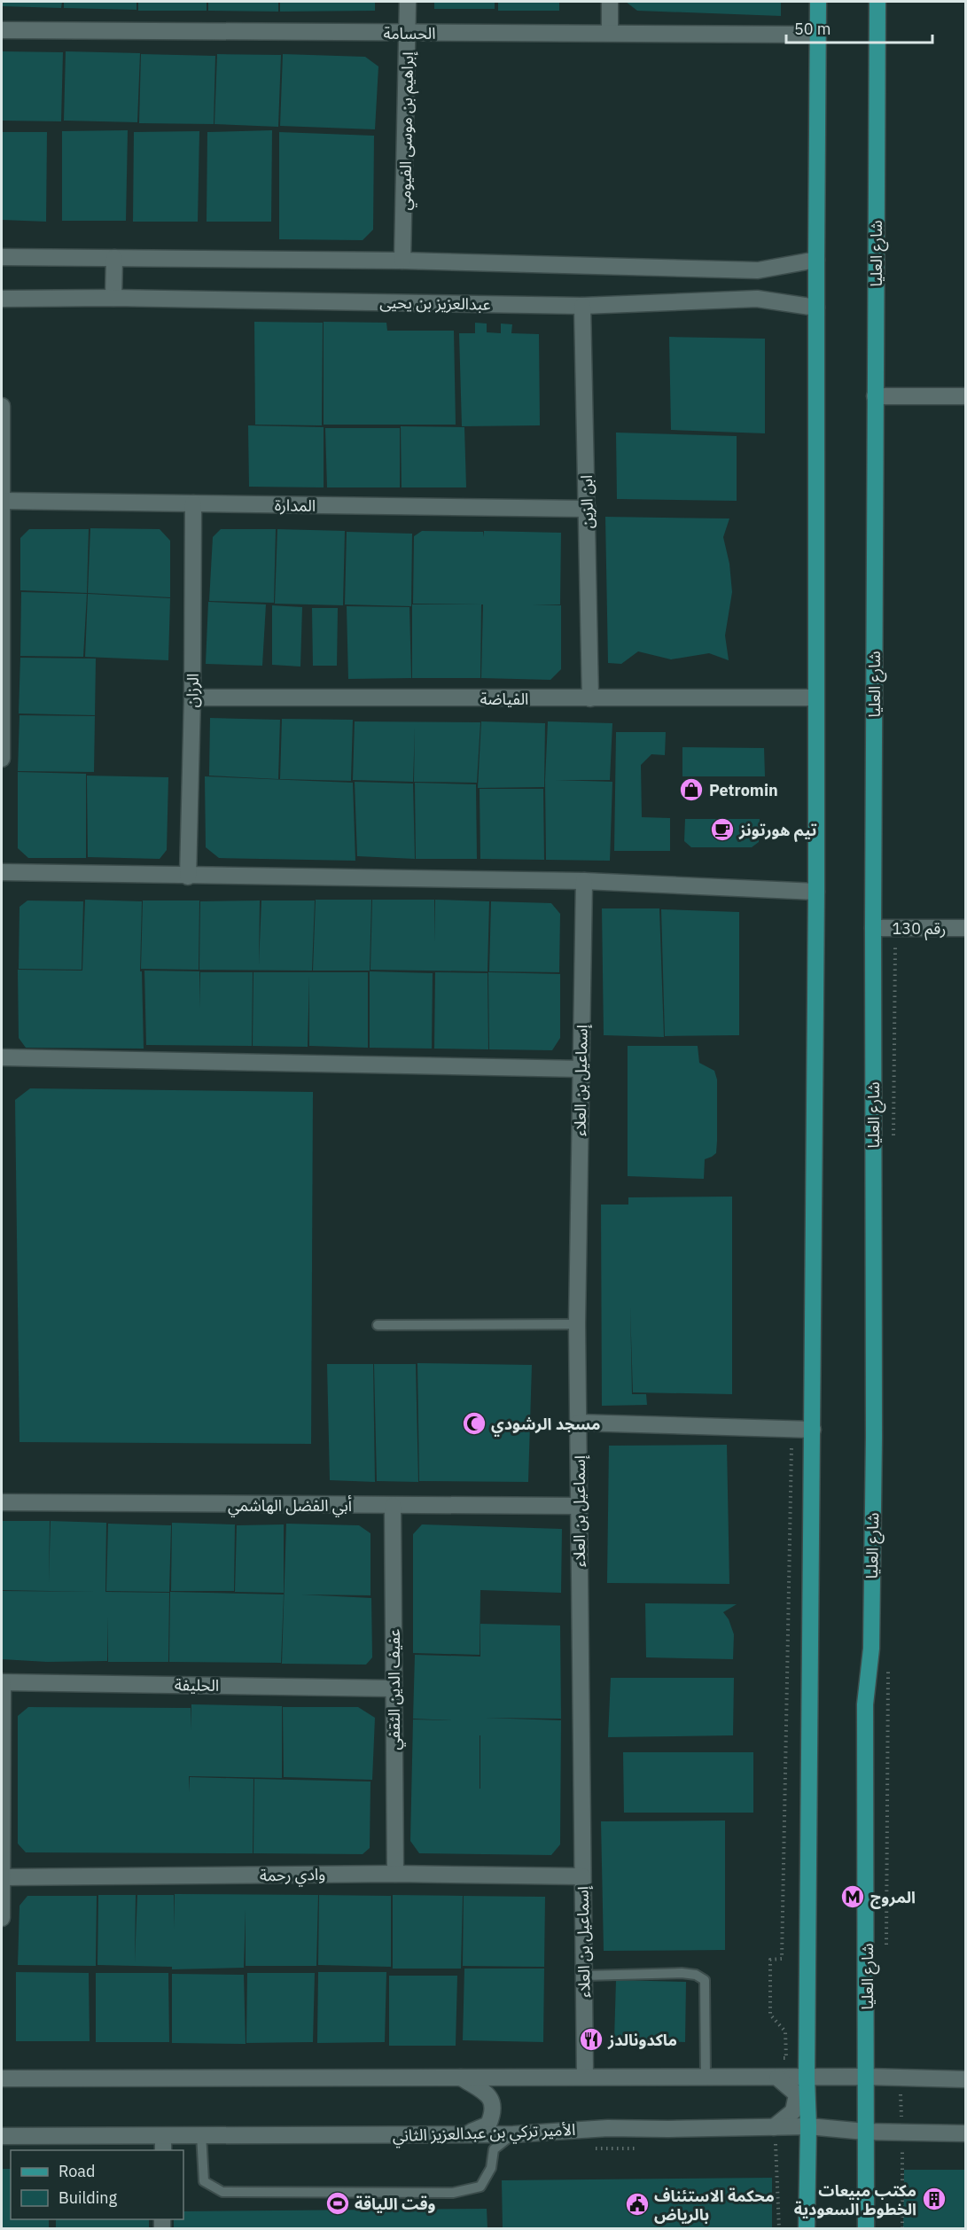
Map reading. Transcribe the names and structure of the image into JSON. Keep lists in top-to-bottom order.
{
  "streets": {
    "main road": ["شارع العليا"],
    "street": [
      "الحسامة",
      "إبراهيم بن موسى الفيومي",
      "عبدالعزيز بن يحيى",
      "ابن الزين",
      "المدارة",
      "الرزان",
      "الفياضة",
      "رقم 130",
      "إسماعيل بن العلاء",
      "أبي الفضل الهاشمي",
      "الحليفة",
      "عفيف الدين الثقفي",
      "وادي رحمة",
      "الأمير تركي بن عبدالعزيز الثاني"
    ]
  },
  "crossings": [
    ["الحسامة", "إبراهيم بن موسى الفيومي"],
    ["شارع العليا", "رقم 130"],
    ["شارع العليا", "الأمير تركي بن عبدالعزيز الثاني"],
    ["عبدالعزيز بن يحيى", "ابن الزين"],
    ["ابن الزين", "المدارة"],
    ["ابن الزين", "الفياضة"],
    ["المدارة", "الرزان"],
    ["الرزان", "الفياضة"],
    ["إسماعيل بن العلاء", "أبي الفضل الهاشمي"],
    ["إسماعيل بن العلاء", "وادي رحمة"],
    ["أبي الفضل الهاشمي", "عفيف الدين الثقفي"],
    ["الحليفة", "عفيف الدين الثقفي"],
    ["عفيف الدين الثقفي", "وادي رحمة"]
  ],
  "places": {
    "shop": ["Petromin"],
    "cafe": ["تيم هورتونز"],
    "mosque": ["مسجد الرشودي"],
    "metro station": ["المروج"],
    "restaurant": ["ماكدونالدز"],
    "building": ["مكتب مبيعات الخطوط السعودية"],
    "sports": ["وقت اللياقة"],
    "public building": ["محكمة الاستئناف بالرياض"]
  },
  "legend": ["Road", "Building"],
  "scale_bar": "50 m"
}
